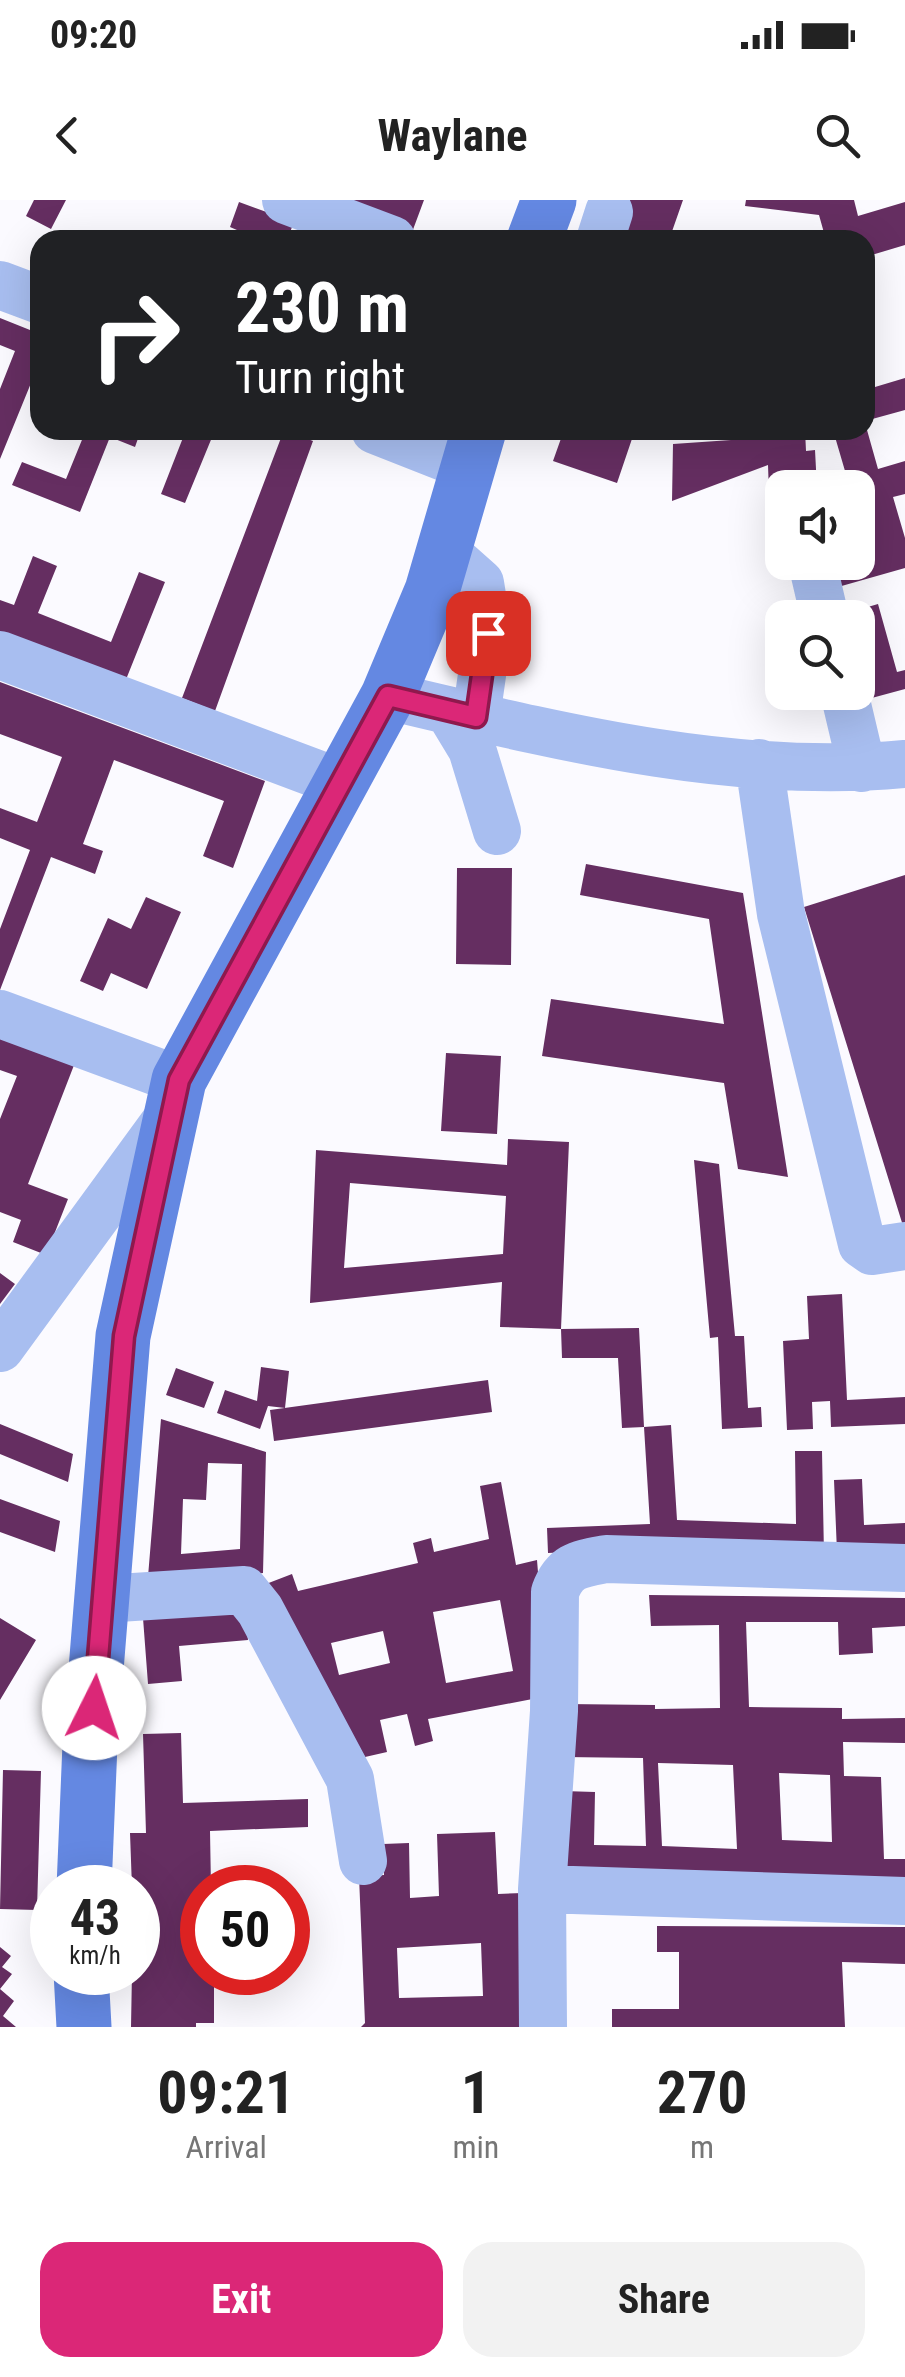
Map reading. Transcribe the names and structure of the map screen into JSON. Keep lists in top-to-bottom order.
{
  "page": {
    "status": "09:20",
    "header": "Waylane",
    "turn": ["230 m", "Turn right"],
    "speed": "43 km/h",
    "limit": "50",
    "eta": [
      "09:21",
      "Arrival",
      "1",
      "min",
      "270",
      "m"
    ],
    "buttons": ["Exit", "Share"]
  }
}
